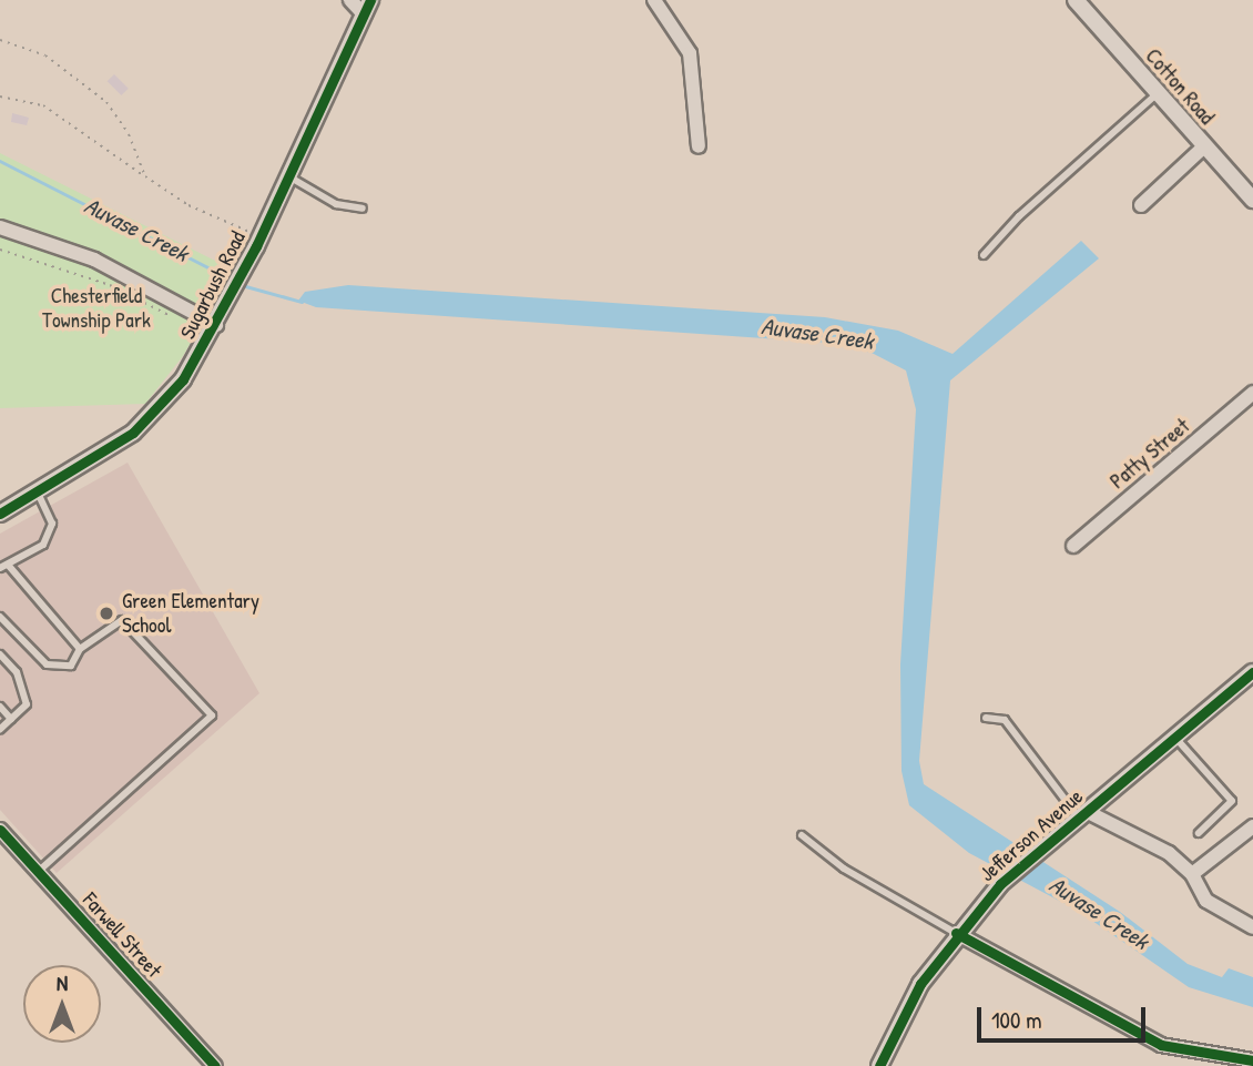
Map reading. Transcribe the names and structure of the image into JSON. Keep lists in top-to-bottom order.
{
  "streets": {
    "street": [
      "Cotton Road",
      "Sugarbush Road",
      "Patty Street",
      "Jefferson Avenue",
      "Farwell Street"
    ]
  },
  "water": ["Auvase Creek"],
  "parks": ["Chesterfield Township Park"],
  "places": ["Green Elementary School"],
  "scale_bar": "100 m",
  "north": "top"
}
